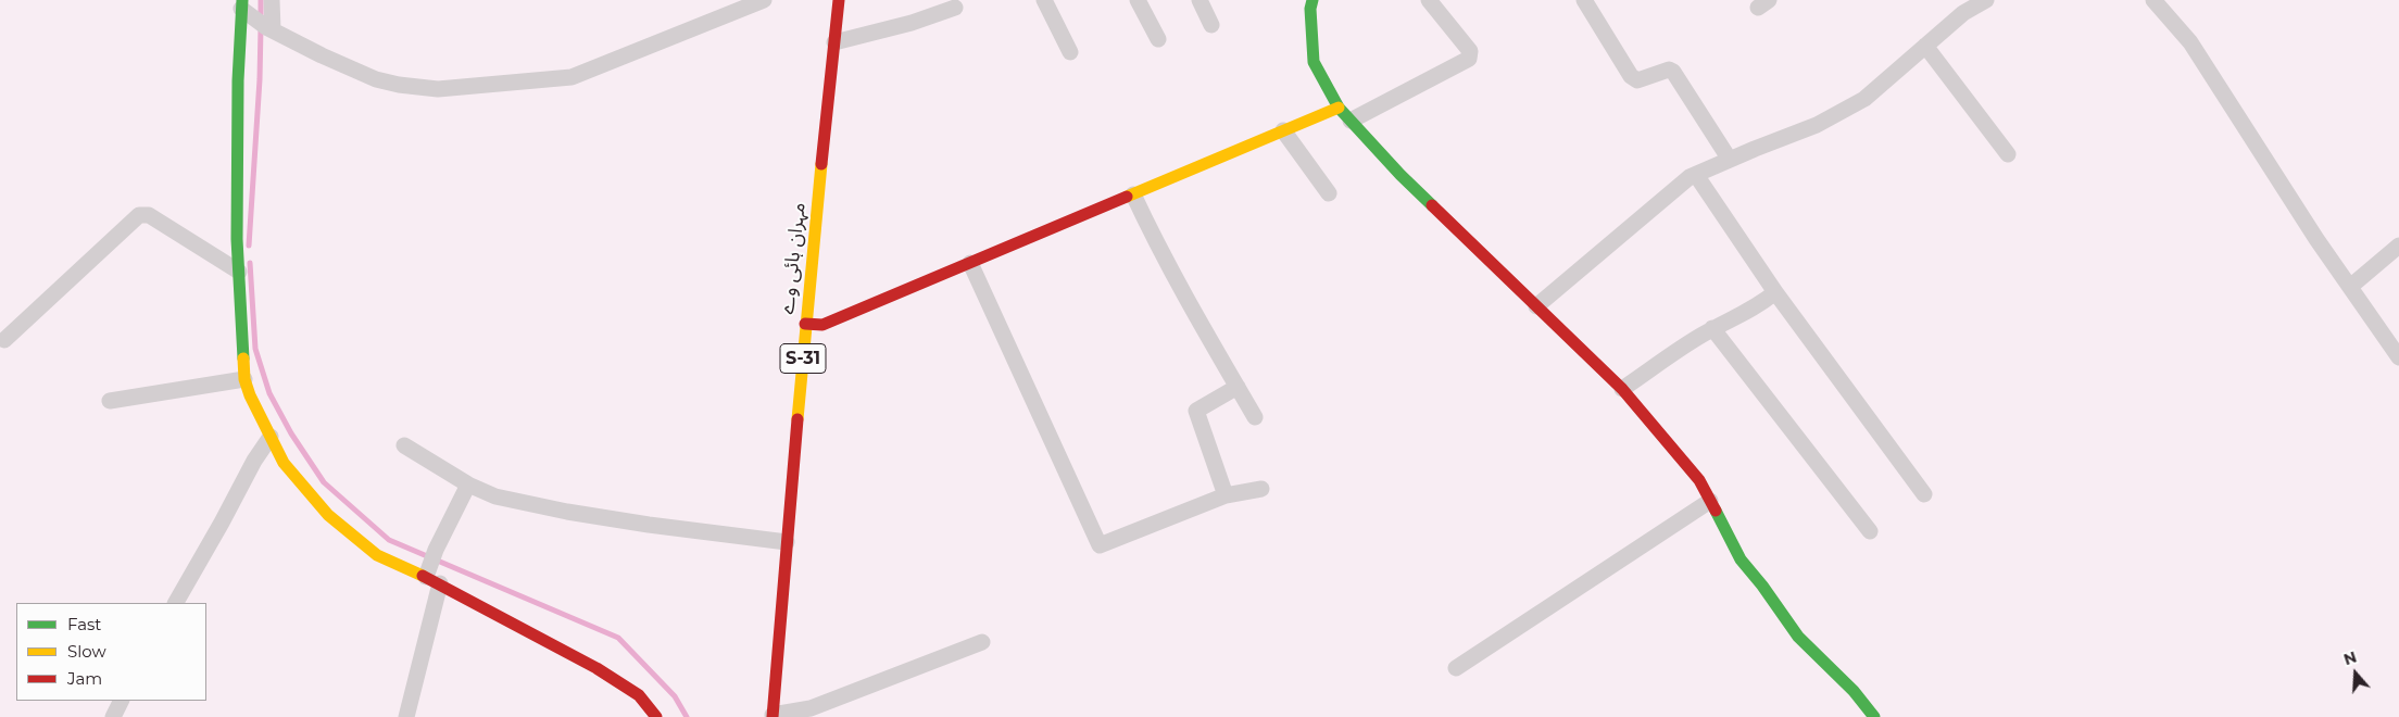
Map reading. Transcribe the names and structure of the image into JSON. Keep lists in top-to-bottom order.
{
  "streets": {
    "street": ["مہران ہائی وے", "S-31"]
  },
  "legend": ["Fast", "Slow", "Jam"],
  "north": "top"
}
